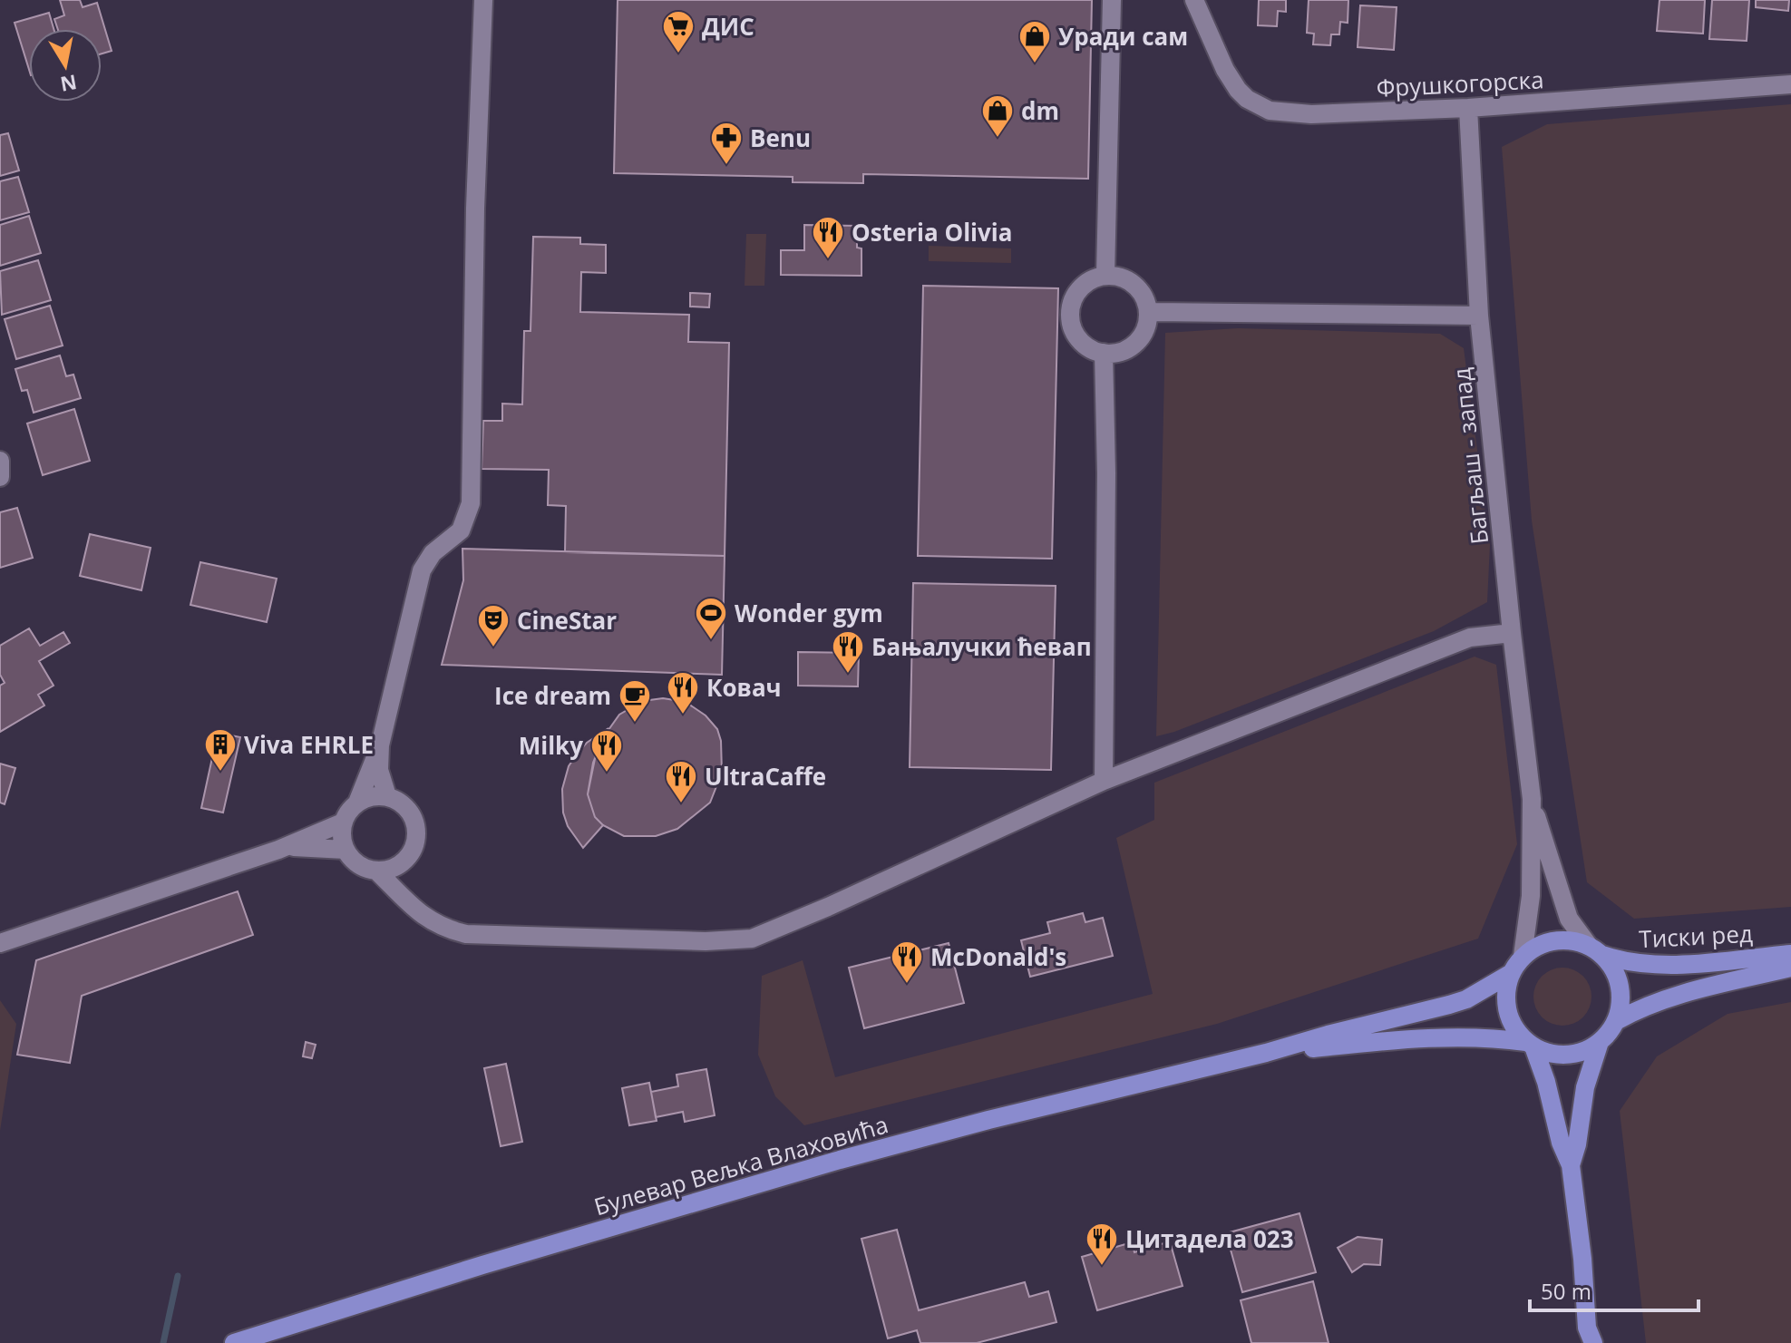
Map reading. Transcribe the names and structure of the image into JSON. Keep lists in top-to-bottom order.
{
  "streets": {
    "main road": ["Тиски ред", "Булевар Вељка Влаховића"],
    "street": ["Фрушкогорска", "Багљаш - запад"]
  },
  "crossings": [
    ["Фрушкогорска", "Багљаш - запад"],
    ["Багљаш - запад", "Тиски ред"],
    ["Багљаш - запад", "Булевар Вељка Влаховића"],
    ["Тиски ред", "Булевар Вељка Влаховића"]
  ],
  "places": {
    "supermarket": ["ДИС"],
    "shop": ["Уради сам", "dm"],
    "pharmacy": ["Benu"],
    "restaurant": [
      "Osteria Olivia",
      "Бањалучки ћевап",
      "Ковач",
      "Milky",
      "UltraCaffe",
      "McDonald's",
      "Цитадела 023"
    ],
    "sports": ["Wonder gym"],
    "theatre": ["CineStar"],
    "cafe": ["Ice dream"],
    "building": ["Viva EHRLE"]
  },
  "scale_bar": "50 m",
  "north": "bottom"
}
